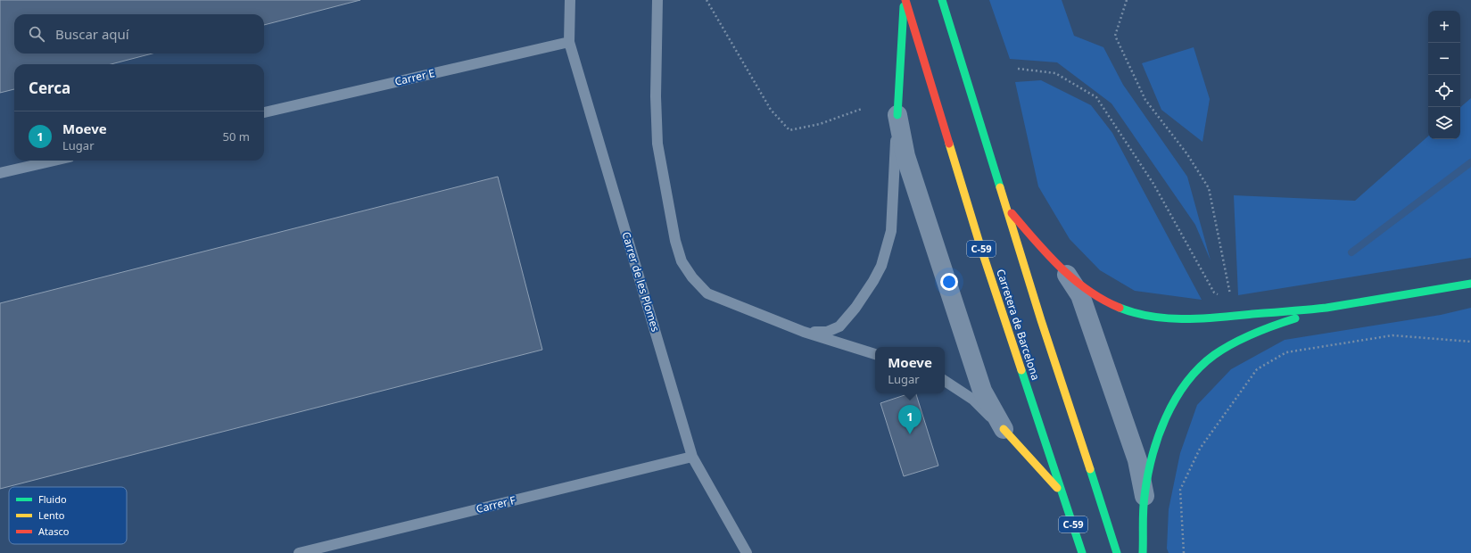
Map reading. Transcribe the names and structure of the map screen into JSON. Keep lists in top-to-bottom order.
{
  "streets": {
    "main road": ["C-59", "Carretera de Barcelona"],
    "lane": ["Carrer E", "Carrer de les Plomes", "Carrer F"]
  },
  "crossings": [
    ["Carrer E", "Carrer de les Plomes"],
    ["Carrer de les Plomes", "Carrer F"]
  ],
  "legend": ["Fluido", "Lento", "Atasco"],
  "page": {
    "map_buttons": ["+", "−"],
    "search": "Buscar aquí",
    "heading": "Cerca",
    "list": [
      {
        "mark": "1",
        "name": "Moeve",
        "note": "Lugar",
        "value": "50 m"
      }
    ],
    "popup": ["Moeve", "Lugar"],
    "pins": "1"
  }
}
